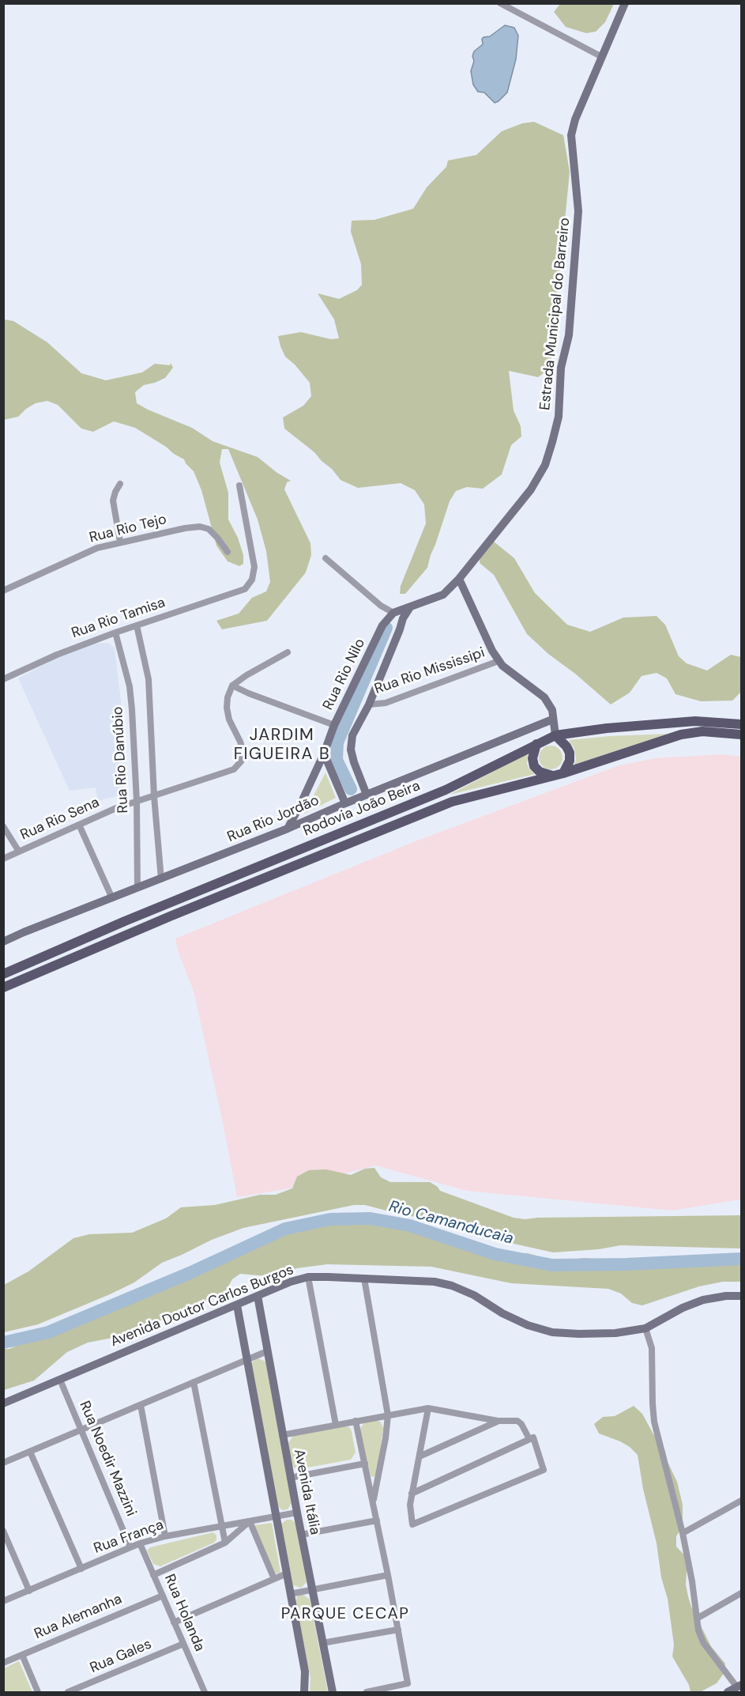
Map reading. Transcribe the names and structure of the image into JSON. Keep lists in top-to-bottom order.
{
  "streets": {
    "main road": ["Rodovia João Beira"],
    "street": [
      "Estrada Municipal do Barreiro",
      "Rua Rio Tejo",
      "Rua Rio Tamisa",
      "Rua Rio Mississipi",
      "Rua Rio Nilo",
      "Rua Rio Danúbio",
      "Rua Rio Sena",
      "Rua Rio Jordão",
      "Avenida Doutor Carlos Burgos",
      "Rua Noedir Mazzini",
      "Avenida Itália",
      "Rua França",
      "Rua Holanda",
      "Rua Alemanha",
      "Rua Gales"
    ]
  },
  "crossings": [
    ["Estrada Municipal do Barreiro", "Rua Rio Nilo"],
    ["Rua Rio Tamisa", "Rua Rio Danúbio"],
    ["Rua Rio Nilo", "Rua Rio Jordão"],
    ["Rua Rio Danúbio", "Rua Rio Sena"],
    ["Rua Rio Danúbio", "Rua Rio Jordão"],
    ["Avenida Doutor Carlos Burgos", "Rua Noedir Mazzini"],
    ["Avenida Doutor Carlos Burgos", "Avenida Itália"],
    ["Rua Noedir Mazzini", "Rua França"],
    ["Avenida Itália", "Rua França"],
    ["Rua França", "Rua Holanda"],
    ["Rua Holanda", "Rua Alemanha"],
    ["Rua Holanda", "Rua Gales"]
  ],
  "districts": ["JARDIM FIGUEIRA B", "PARQUE CECAP"],
  "water": ["Rio Camanducaia"]
}
